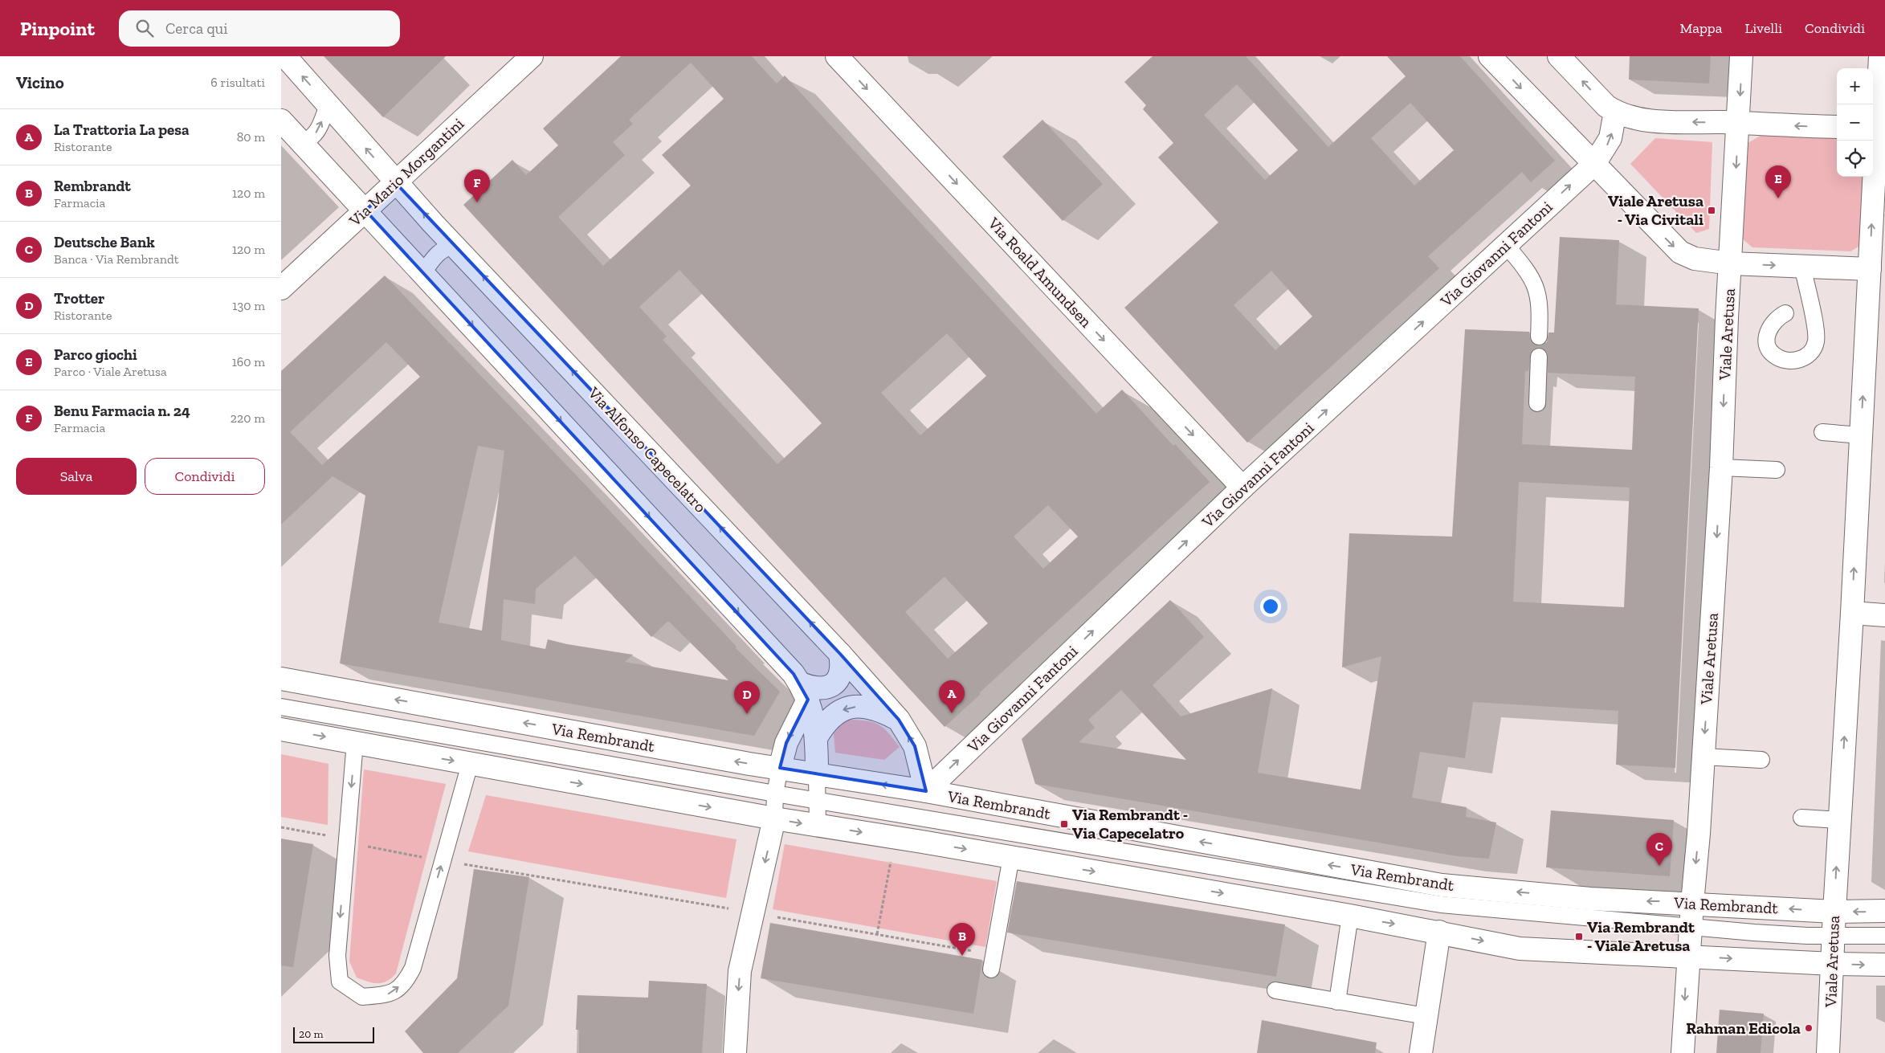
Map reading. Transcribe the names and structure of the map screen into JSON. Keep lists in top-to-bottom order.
{
  "streets": {
    "street": [
      "Via Mario Morgantini",
      "Via Giovanni Fantoni",
      "Via Roald Amundsen",
      "Viale Aretusa",
      "Via Alfonso Capecelatro",
      "Via Rembrandt"
    ]
  },
  "crossings": [
    ["Via Mario Morgantini", "Via Alfonso Capecelatro"],
    ["Via Giovanni Fantoni", "Via Roald Amundsen"],
    ["Via Giovanni Fantoni", "Via Alfonso Capecelatro"],
    ["Via Giovanni Fantoni", "Via Rembrandt"],
    ["Viale Aretusa", "Via Rembrandt"],
    ["Via Alfonso Capecelatro", "Via Rembrandt"]
  ],
  "one_way": ["Via Giovanni Fantoni", "Via Roald Amundsen"],
  "places": {
    "transit": ["Viale Aretusa - Via Civitali", "Via Rembrandt - Via Capecelatro", "Via Rembrandt - Viale Aretusa"],
    "other": ["Rahman Edicola"]
  },
  "scale_bar": "20 m",
  "page": {
    "header": "Pinpoint",
    "search": "Cerca qui",
    "nav": ["Mappa", "Livelli", "Condividi"],
    "heading": ["Vicino", "6 risultati"],
    "map_buttons": ["+", "−"],
    "list": [
      {
        "mark": "A",
        "name": "La Trattoria La pesa",
        "note": "Ristorante",
        "value": "80 m"
      },
      {
        "mark": "B",
        "name": "Rembrandt",
        "note": "Farmacia",
        "value": "120 m"
      },
      {
        "mark": "C",
        "name": "Deutsche Bank",
        "note": "Banca · Via Rembrandt",
        "value": "120 m"
      },
      {
        "mark": "D",
        "name": "Trotter",
        "note": "Ristorante",
        "value": "130 m"
      },
      {
        "mark": "E",
        "name": "Parco giochi",
        "note": "Parco · Viale Aretusa",
        "value": "160 m"
      },
      {
        "mark": "F",
        "name": "Benu Farmacia n. 24",
        "note": "Farmacia",
        "value": "220 m"
      }
    ],
    "pins": [
      "E",
      "F",
      "A",
      "D",
      "C",
      "B"
    ],
    "buttons": ["Salva", "Condividi"],
    "scale": "20 m"
  }
}
